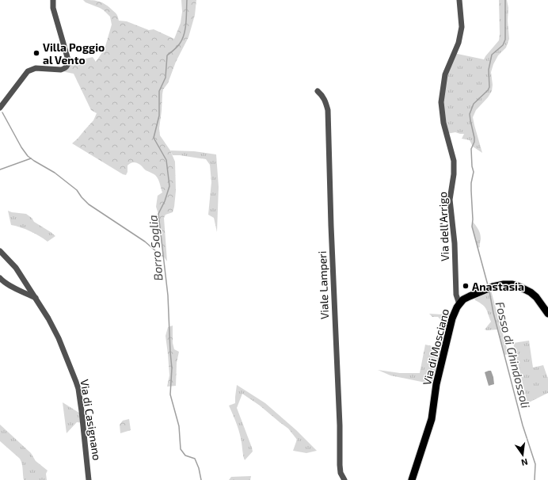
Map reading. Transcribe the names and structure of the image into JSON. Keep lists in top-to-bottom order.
{
  "streets": {
    "main road": ["Via di Mosciano"],
    "street": ["Via dell'Arrigo", "Viale Lamperi", "Via di Casignano"]
  },
  "crossings": [
    ["Via dell'Arrigo", "Via di Mosciano"]
  ],
  "water": ["Borro Soglia", "Fosso di Ghindossoli"],
  "places": ["Villa Poggio al Vento", "Anastasia"],
  "north": "bottom"
}
